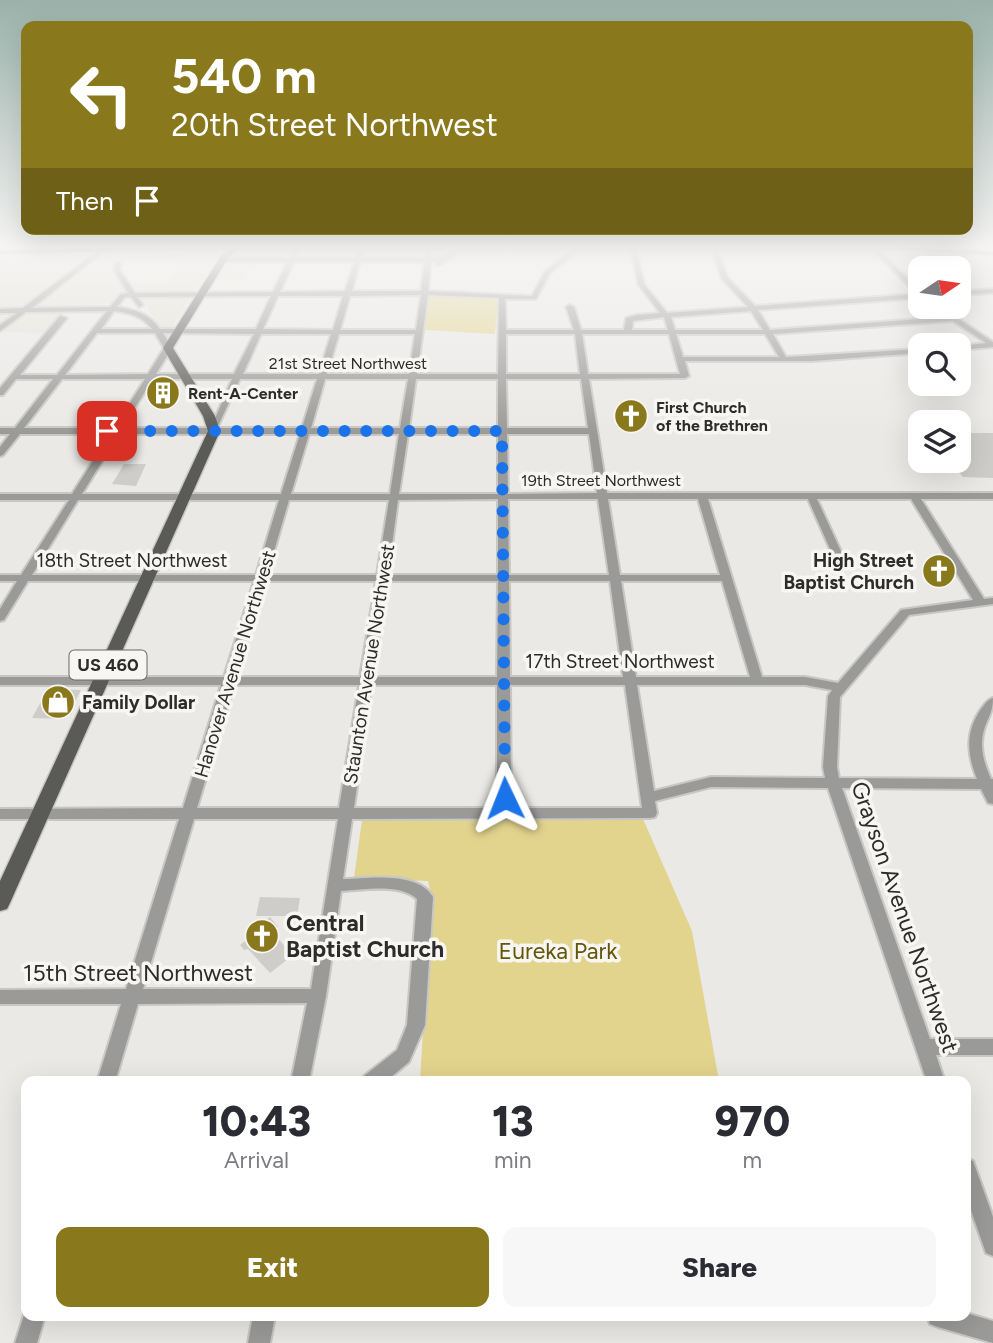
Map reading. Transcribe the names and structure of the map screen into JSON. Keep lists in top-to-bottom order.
{
  "streets": {
    "main road": ["US 460"],
    "street": [
      "21st Street Northwest",
      "19th Street Northwest",
      "18th Street Northwest",
      "17th Street Northwest",
      "Hanover Avenue Northwest",
      "Staunton Avenue Northwest",
      "Grayson Avenue Northwest",
      "15th Street Northwest"
    ]
  },
  "crossings": [
    ["21st Street Northwest", "Hanover Avenue Northwest"],
    ["21st Street Northwest", "Staunton Avenue Northwest"],
    ["19th Street Northwest", "Hanover Avenue Northwest"],
    ["19th Street Northwest", "Staunton Avenue Northwest"],
    ["19th Street Northwest", "US 460"],
    ["18th Street Northwest", "Hanover Avenue Northwest"],
    ["18th Street Northwest", "Staunton Avenue Northwest"],
    ["18th Street Northwest", "US 460"],
    ["17th Street Northwest", "Hanover Avenue Northwest"],
    ["17th Street Northwest", "Staunton Avenue Northwest"],
    ["17th Street Northwest", "US 460"],
    ["17th Street Northwest", "Grayson Avenue Northwest"],
    ["Hanover Avenue Northwest", "15th Street Northwest"],
    ["Staunton Avenue Northwest", "15th Street Northwest"]
  ],
  "parks": ["Eureka Park"],
  "places": {
    "building": ["Rent-A-Center"],
    "church": ["First Church of the Brethren", "High Street Baptist Church", "Central Baptist Church"],
    "shop": ["Family Dollar"]
  },
  "north": "right",
  "page": {
    "turn": ["540 m", "20th Street Northwest"],
    "then": "Then",
    "eta": [
      "10:43",
      "Arrival",
      "13",
      "min",
      "970",
      "m"
    ],
    "buttons": ["Exit", "Share"]
  }
}
